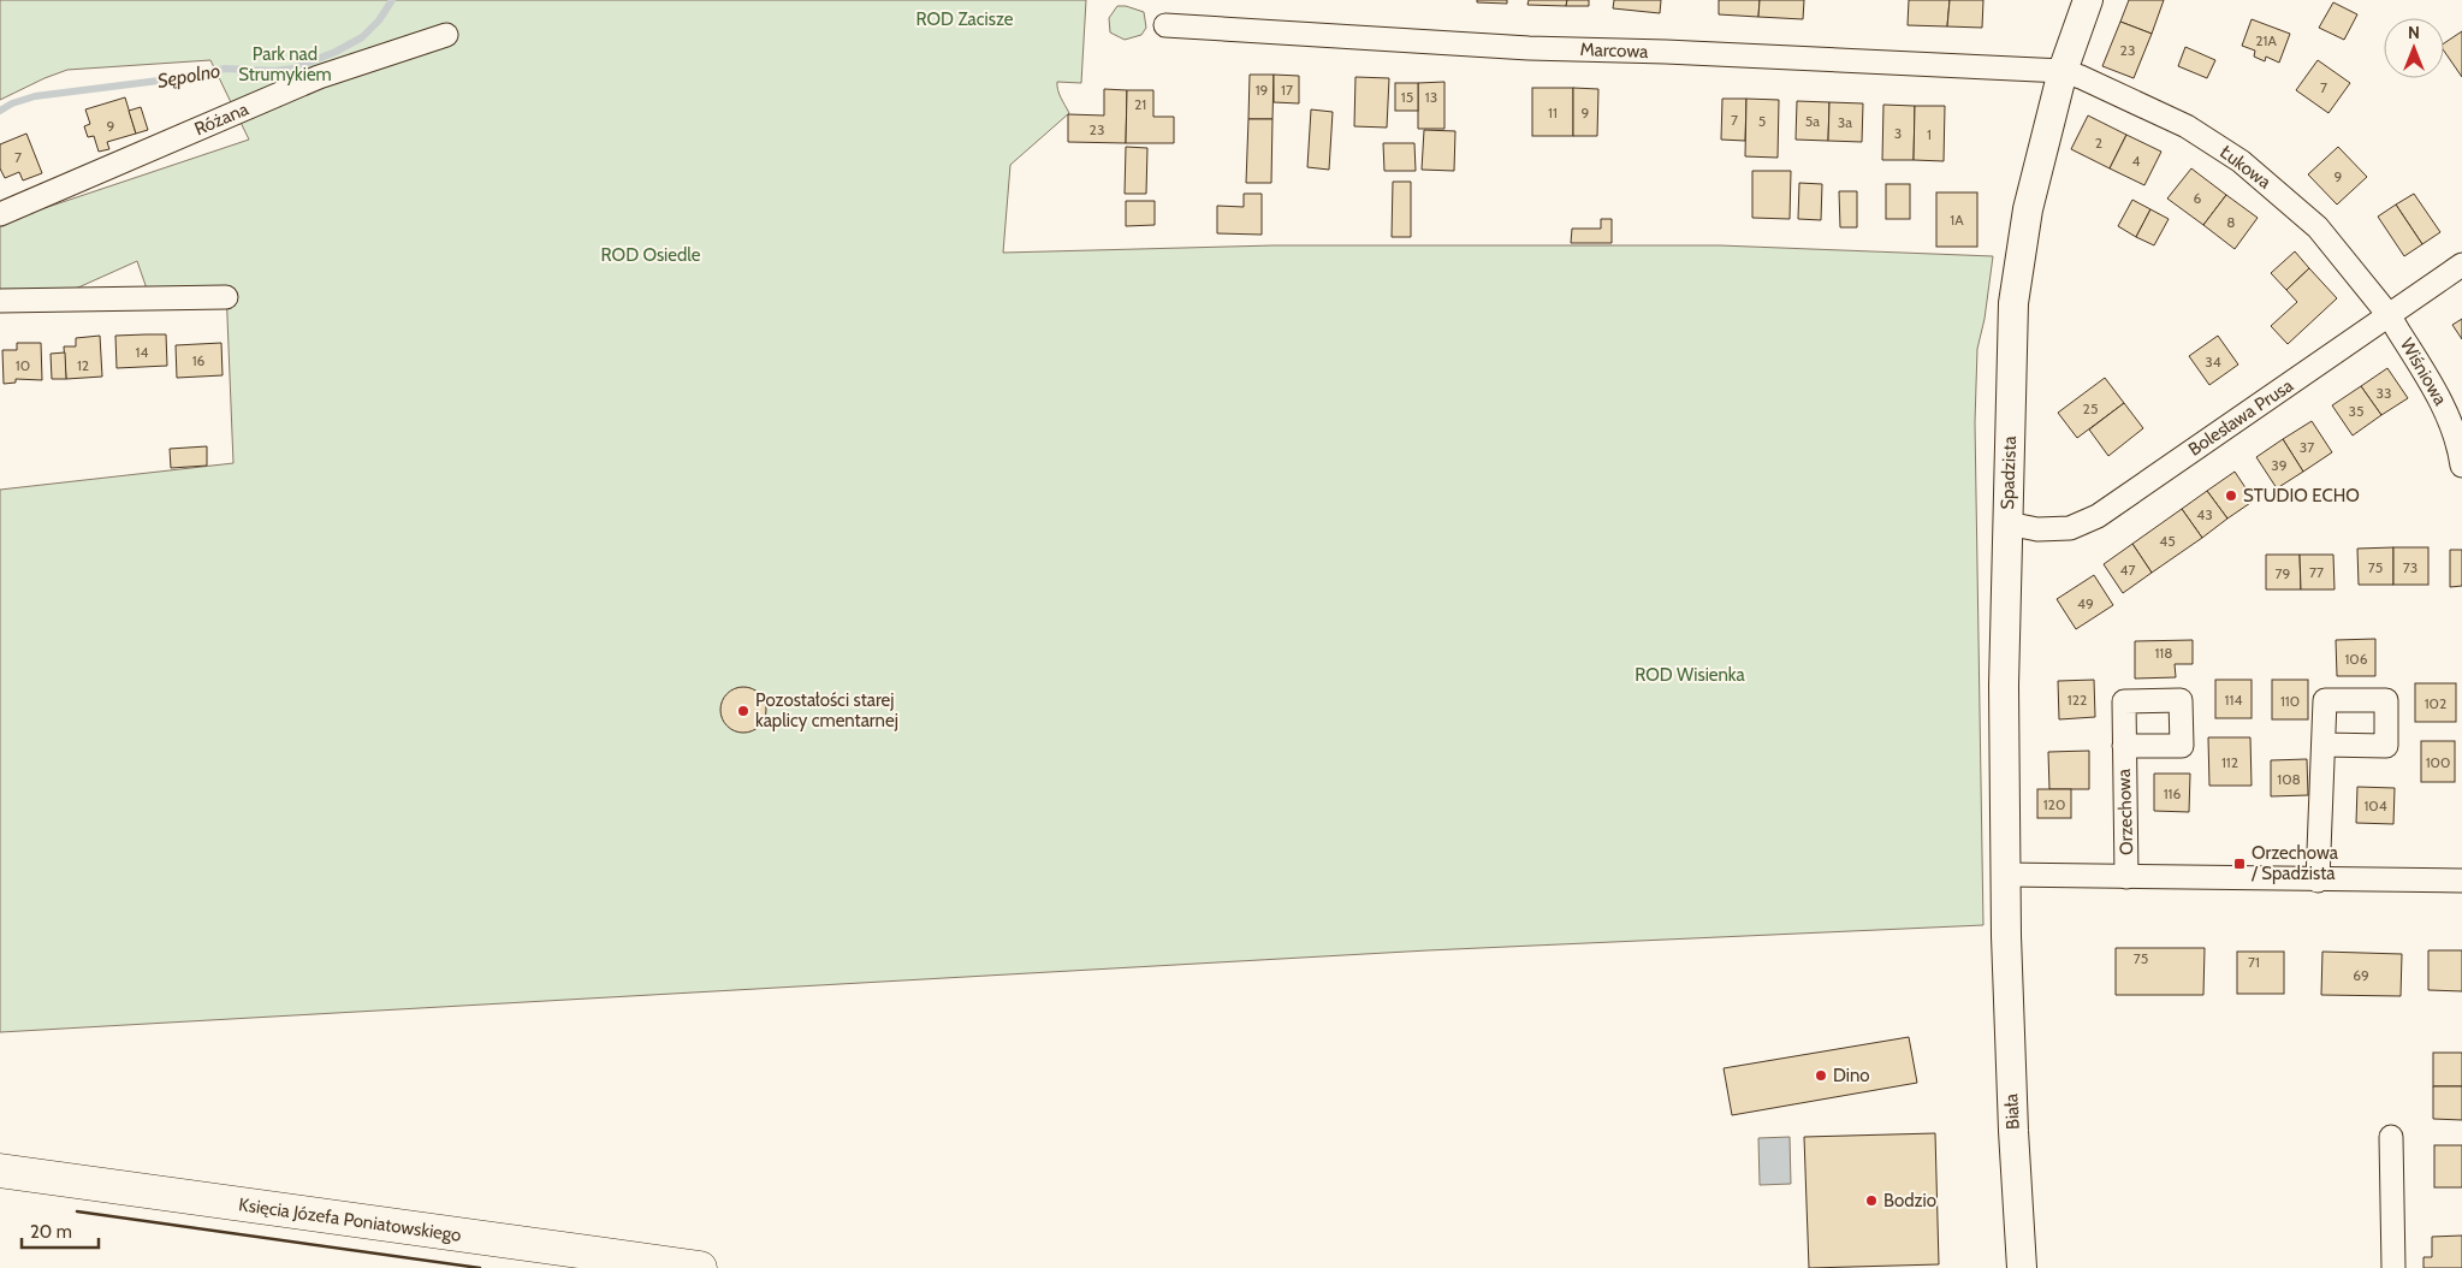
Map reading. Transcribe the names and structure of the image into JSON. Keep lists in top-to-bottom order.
{
  "streets": {
    "main road": ["Księcia Józefa Poniatowskiego"],
    "street": [
      "Marcowa",
      "Różana",
      "Łukowa",
      "Wiśniowa",
      "Bolesława Prusa",
      "Spadzista",
      "Orzechowa",
      "Biała"
    ]
  },
  "crossings": [
    ["Marcowa", "Łukowa"],
    ["Marcowa", "Spadzista"],
    ["Łukowa", "Wiśniowa"],
    ["Łukowa", "Bolesława Prusa"],
    ["Łukowa", "Spadzista"],
    ["Wiśniowa", "Bolesława Prusa"],
    ["Bolesława Prusa", "Spadzista"],
    ["Spadzista", "Orzechowa"],
    ["Spadzista", "Biała"]
  ],
  "water": ["Sępolno"],
  "parks": [
    "ROD Zacisze",
    "Park nad Strumykiem",
    "ROD Osiedle",
    "ROD Wisienka"
  ],
  "places": {
    "other": [
      "STUDIO ECHO",
      "Pozostałości starej kaplicy cmentarnej",
      "Dino",
      "Bodzio"
    ],
    "transit": ["Orzechowa / Spadzista"]
  },
  "house_numbers": [
    "21A",
    "23",
    "7",
    "19",
    "17",
    "15",
    "13",
    "21",
    "11",
    "9",
    "7",
    "5",
    "5a",
    "3a",
    "9",
    "23",
    "3",
    "1",
    "2",
    "7",
    "4",
    "9",
    "6",
    "1A",
    "8",
    "14",
    "16",
    "34",
    "10",
    "12",
    "33",
    "25",
    "35",
    "37",
    "39",
    "43",
    "45",
    "75",
    "73",
    "47",
    "77",
    "79",
    "49",
    "118",
    "106",
    "122",
    "114",
    "110",
    "102",
    "112",
    "100",
    "108",
    "116",
    "120",
    "104",
    "75",
    "71",
    "69"
  ],
  "scale_bar": "20 m",
  "north": "top"
}
